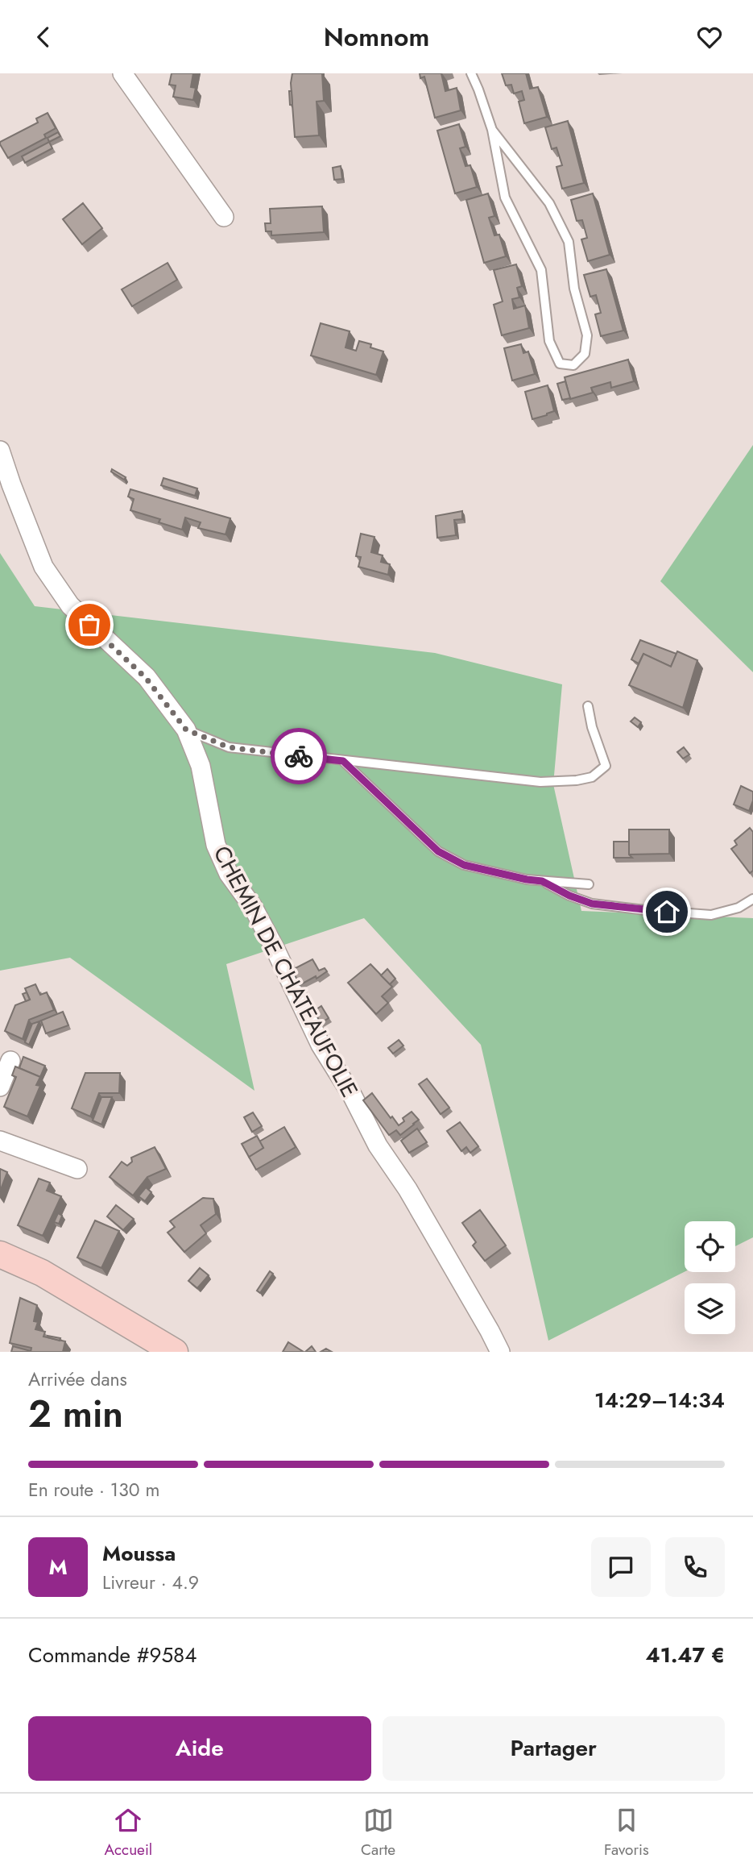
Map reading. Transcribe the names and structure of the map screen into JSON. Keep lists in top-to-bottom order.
{
  "streets": {
    "street": ["CHEMIN DE CHATEAUFOLIE"]
  },
  "page": {
    "header": "Nomnom",
    "heading": ["2 min", "Arrivée dans", "14:29–14:34"],
    "panel": [
      "Moussa",
      "Livreur · 4.9",
      "Commande #9584",
      "41.47 €"
    ],
    "bar": "En route · 130 m",
    "round": "M",
    "buttons": ["Aide", "Partager"],
    "tabs": ["Accueil", "Carte", "Favoris"]
  }
}
